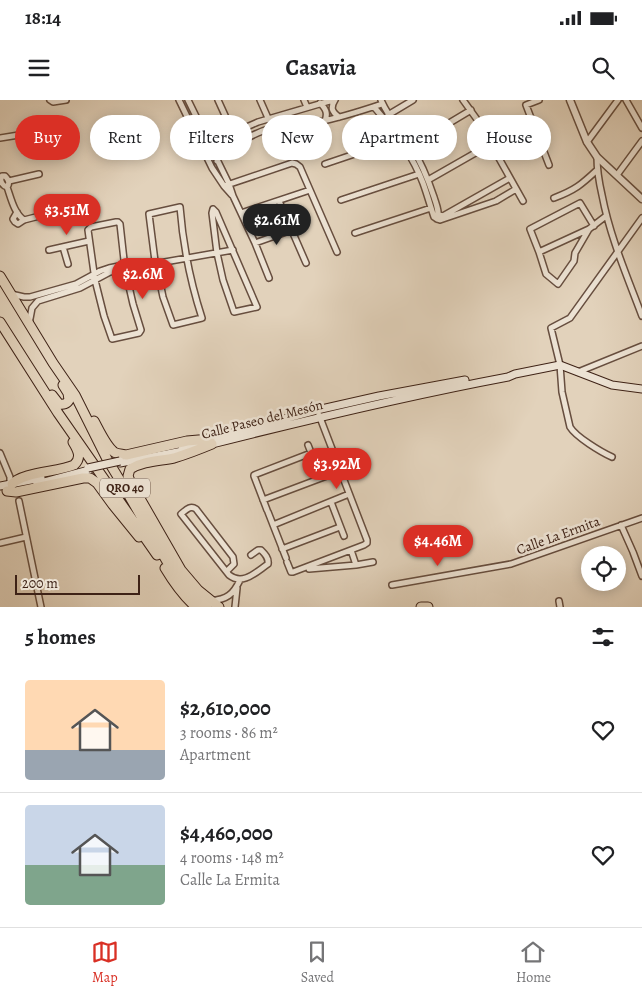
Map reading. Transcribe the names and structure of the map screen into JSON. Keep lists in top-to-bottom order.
{
  "streets": {
    "highway": ["QRO 40"],
    "main road": ["Calle Paseo del Mesón"],
    "street": ["Calle La Ermita"]
  },
  "scale_bar": "200 m",
  "page": {
    "status": "18:14",
    "header": "Casavia",
    "chip": [
      "Buy",
      "Rent",
      "Filters",
      "New",
      "Apartment",
      "House"
    ],
    "price": [
      "$3.51M",
      "$2.61M",
      "$2.6M",
      "$3.92M",
      "$4.46M"
    ],
    "scale": "200 m",
    "heading": "5 homes",
    "list": [
      {
        "name": "$2,610,000",
        "note": "3 rooms · 86 m² · Apartment"
      },
      {
        "name": "$4,460,000",
        "note": "4 rooms · 148 m² · Calle La Ermita"
      }
    ],
    "tabs": ["Map", "Saved", "Home"]
  }
}
